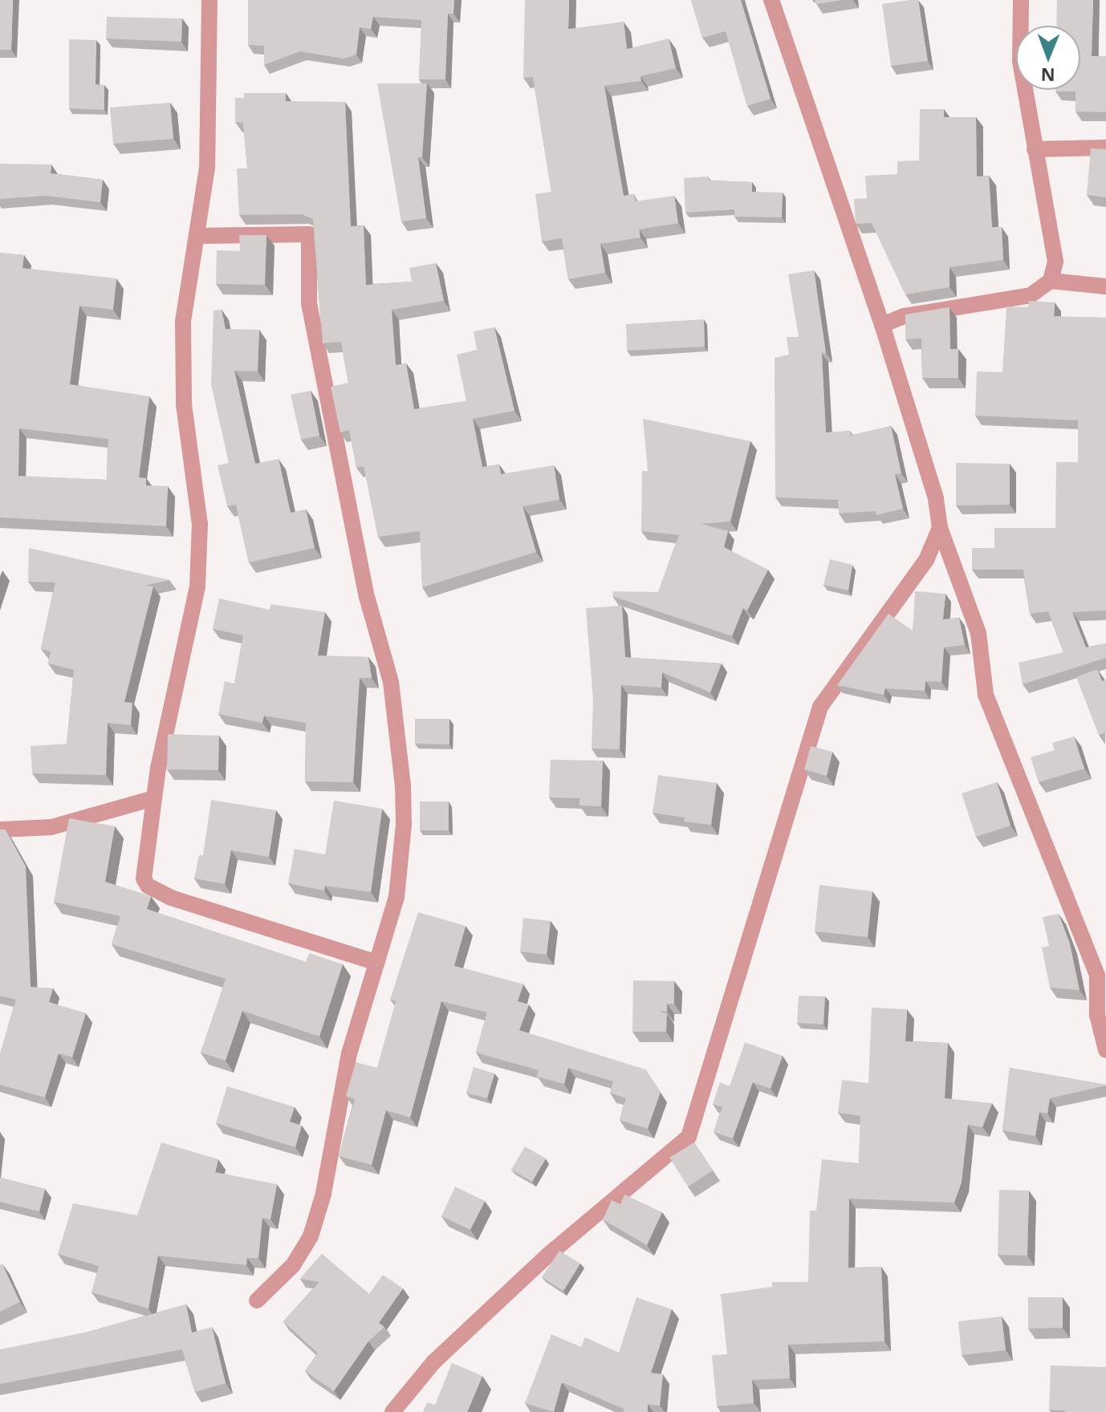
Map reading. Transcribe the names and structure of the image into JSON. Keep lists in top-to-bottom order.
{
  "north": "bottom"
}
